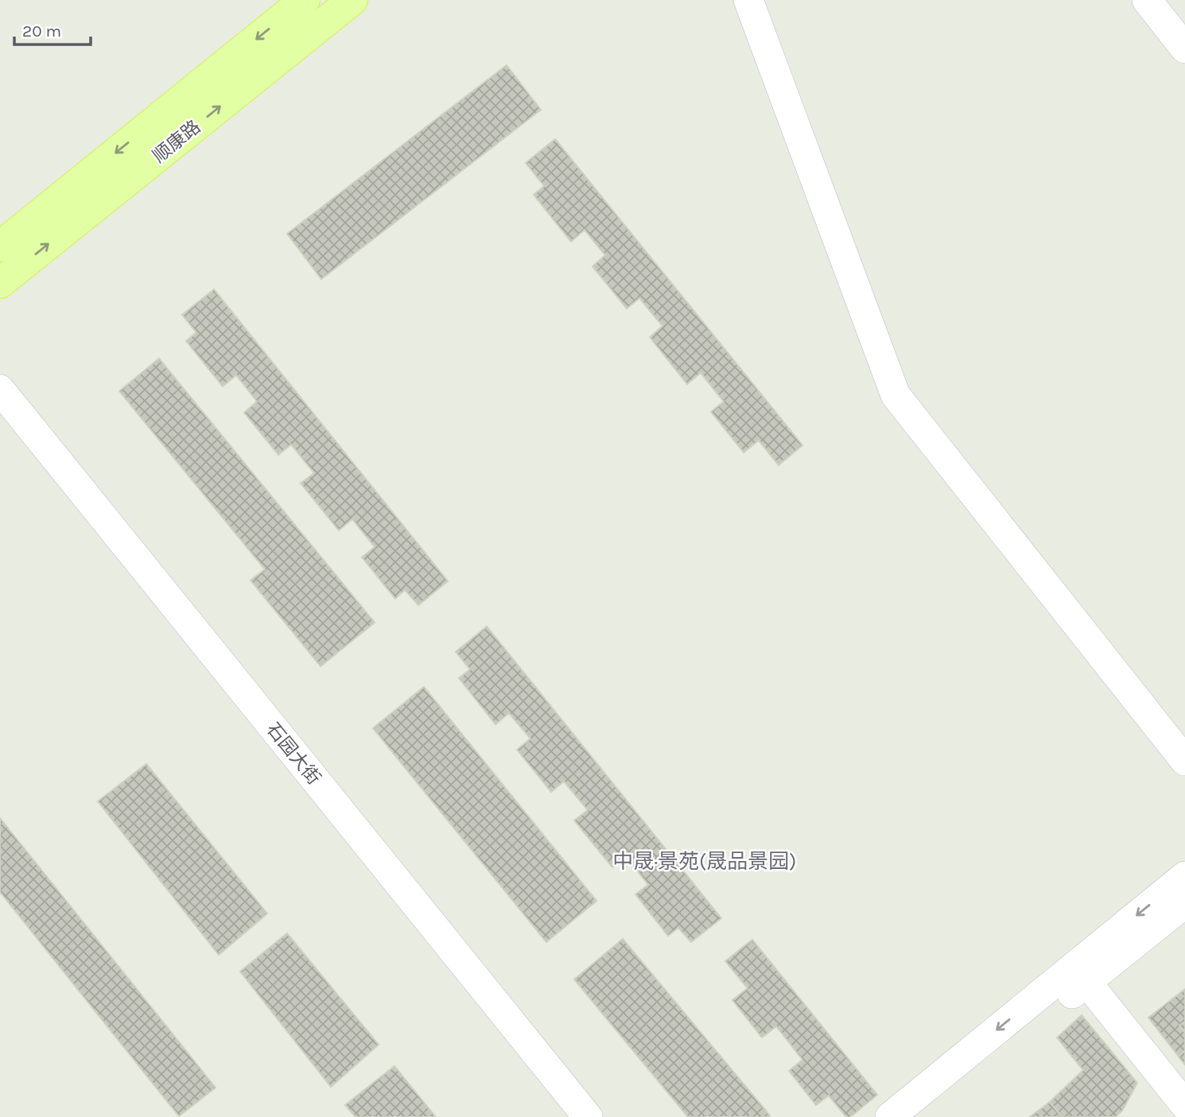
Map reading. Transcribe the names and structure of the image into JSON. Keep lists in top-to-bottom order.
{
  "streets": {
    "main road": ["顺康路"],
    "street": ["石园大街"]
  },
  "districts": ["中晟·景苑(晟品景园)"],
  "scale_bar": "20 m"
}
